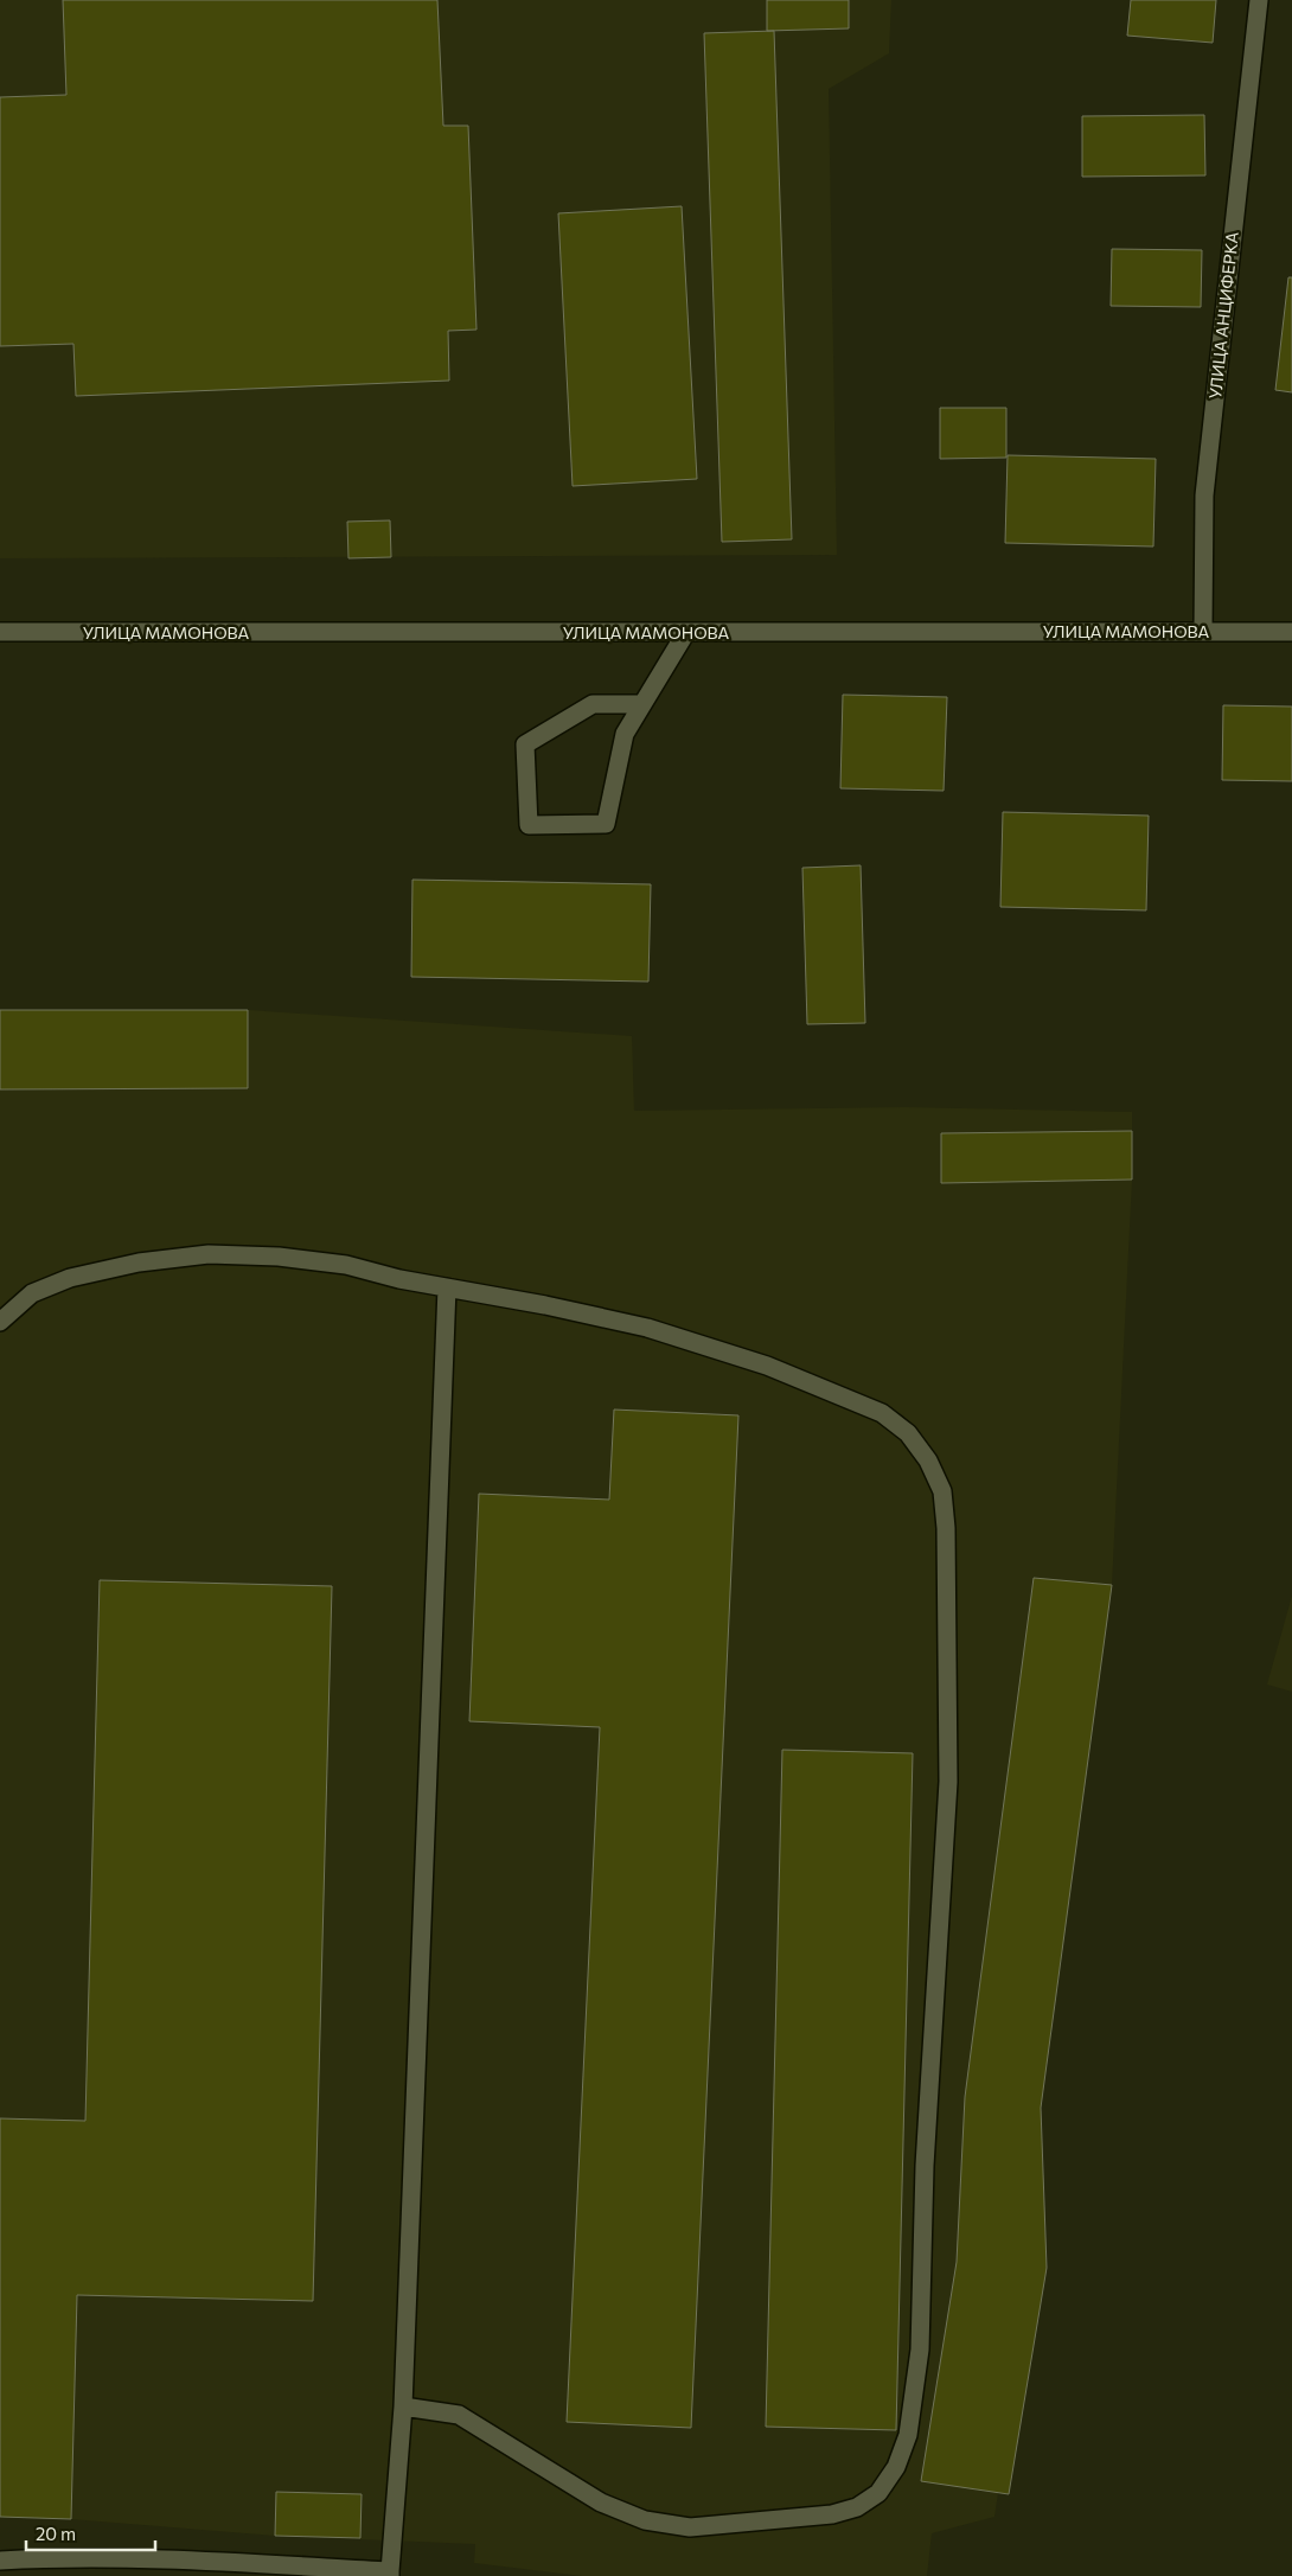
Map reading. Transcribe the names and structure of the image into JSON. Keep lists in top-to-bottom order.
{
  "streets": {
    "street": ["УЛИЦА АНЦИФЕРКА", "УЛИЦА МАМОНОВА"]
  },
  "crossings": [
    ["УЛИЦА АНЦИФЕРКА", "УЛИЦА МАМОНОВА"]
  ],
  "scale_bar": "20 m"
}
